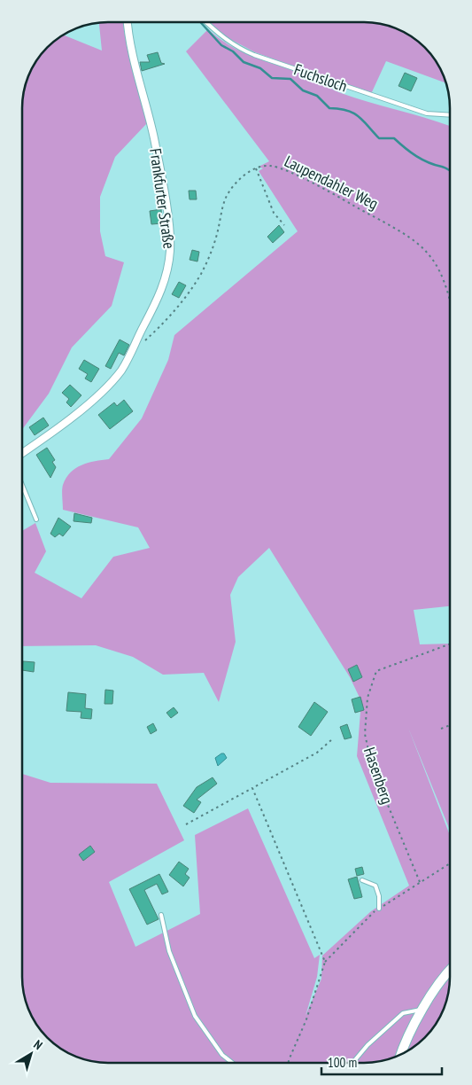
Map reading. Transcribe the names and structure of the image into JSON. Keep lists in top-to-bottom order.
{
  "streets": {
    "street": ["Frankfurter Straße"],
    "lane": ["Fuchsloch"],
    "path": ["Laupendahler Weg", "Hasenberg"]
  },
  "scale_bar": "100 m",
  "north": "top right"
}
